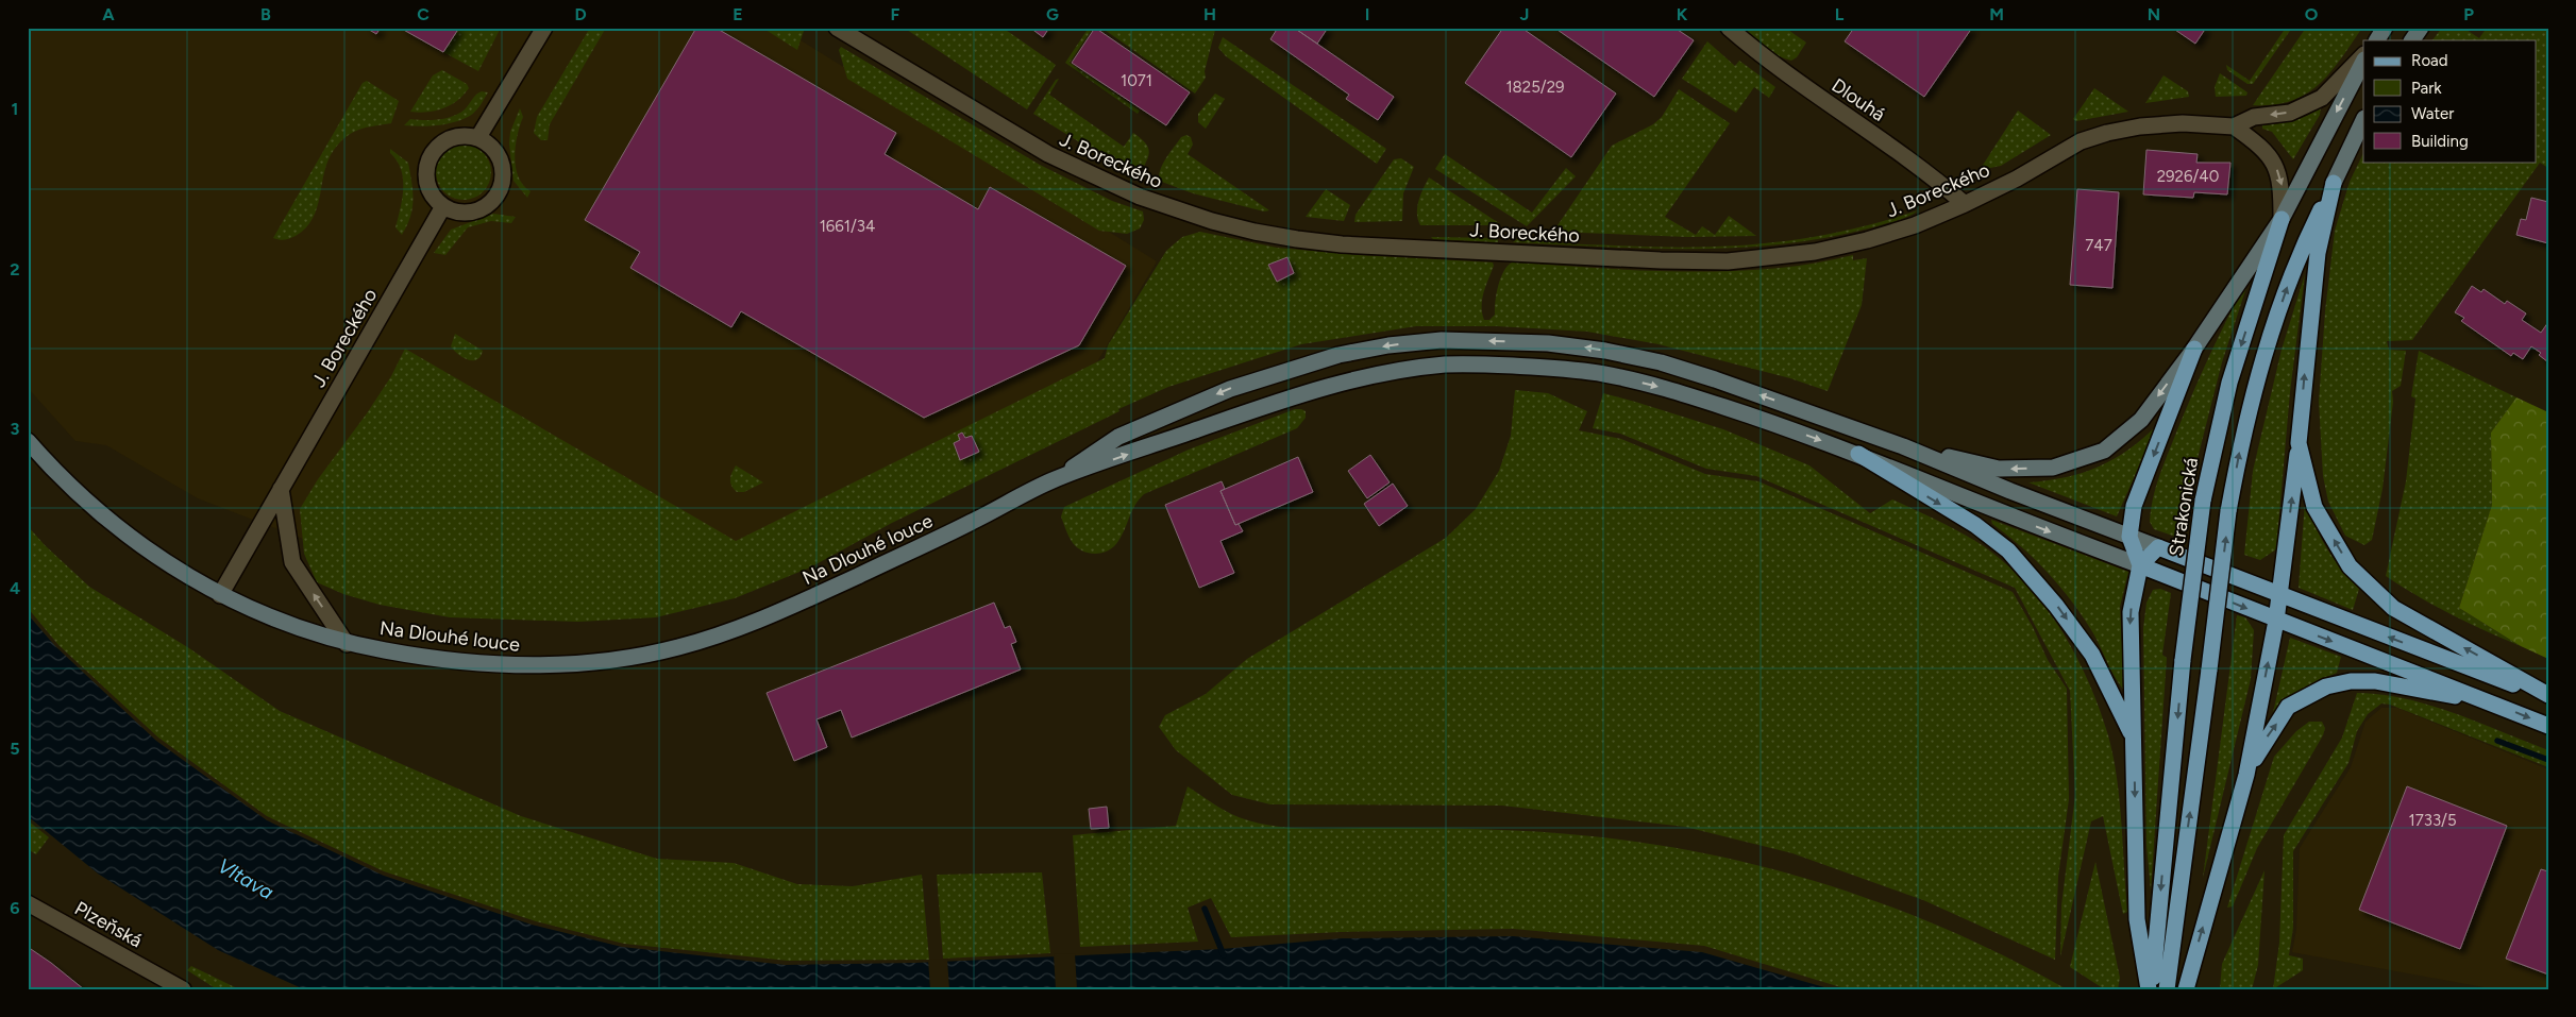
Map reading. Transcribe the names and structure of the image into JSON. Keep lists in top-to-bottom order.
{
  "streets": {
    "main road": ["Strakonická", "Na Dlouhé louce"],
    "street": ["Dlouhá", "J. Boreckého", "Plzeňská"]
  },
  "crossings": [
    ["Dlouhá", "J. Boreckého"],
    ["J. Boreckého", "Na Dlouhé louce"]
  ],
  "water": ["Vltava"],
  "house_numbers": [
    "1071",
    "1825/29",
    "2926/40",
    "1661/34",
    "747",
    "1733/5"
  ],
  "legend": [
    "Road",
    "Park",
    "Water",
    "Building"
  ],
  "grid": {
    "columns": [
      "A",
      "B",
      "C",
      "D",
      "E",
      "F",
      "G",
      "H",
      "I",
      "J",
      "K",
      "L",
      "M",
      "N",
      "O",
      "P"
    ],
    "rows": [
      "1",
      "2",
      "3",
      "4",
      "5",
      "6"
    ]
  }
}
